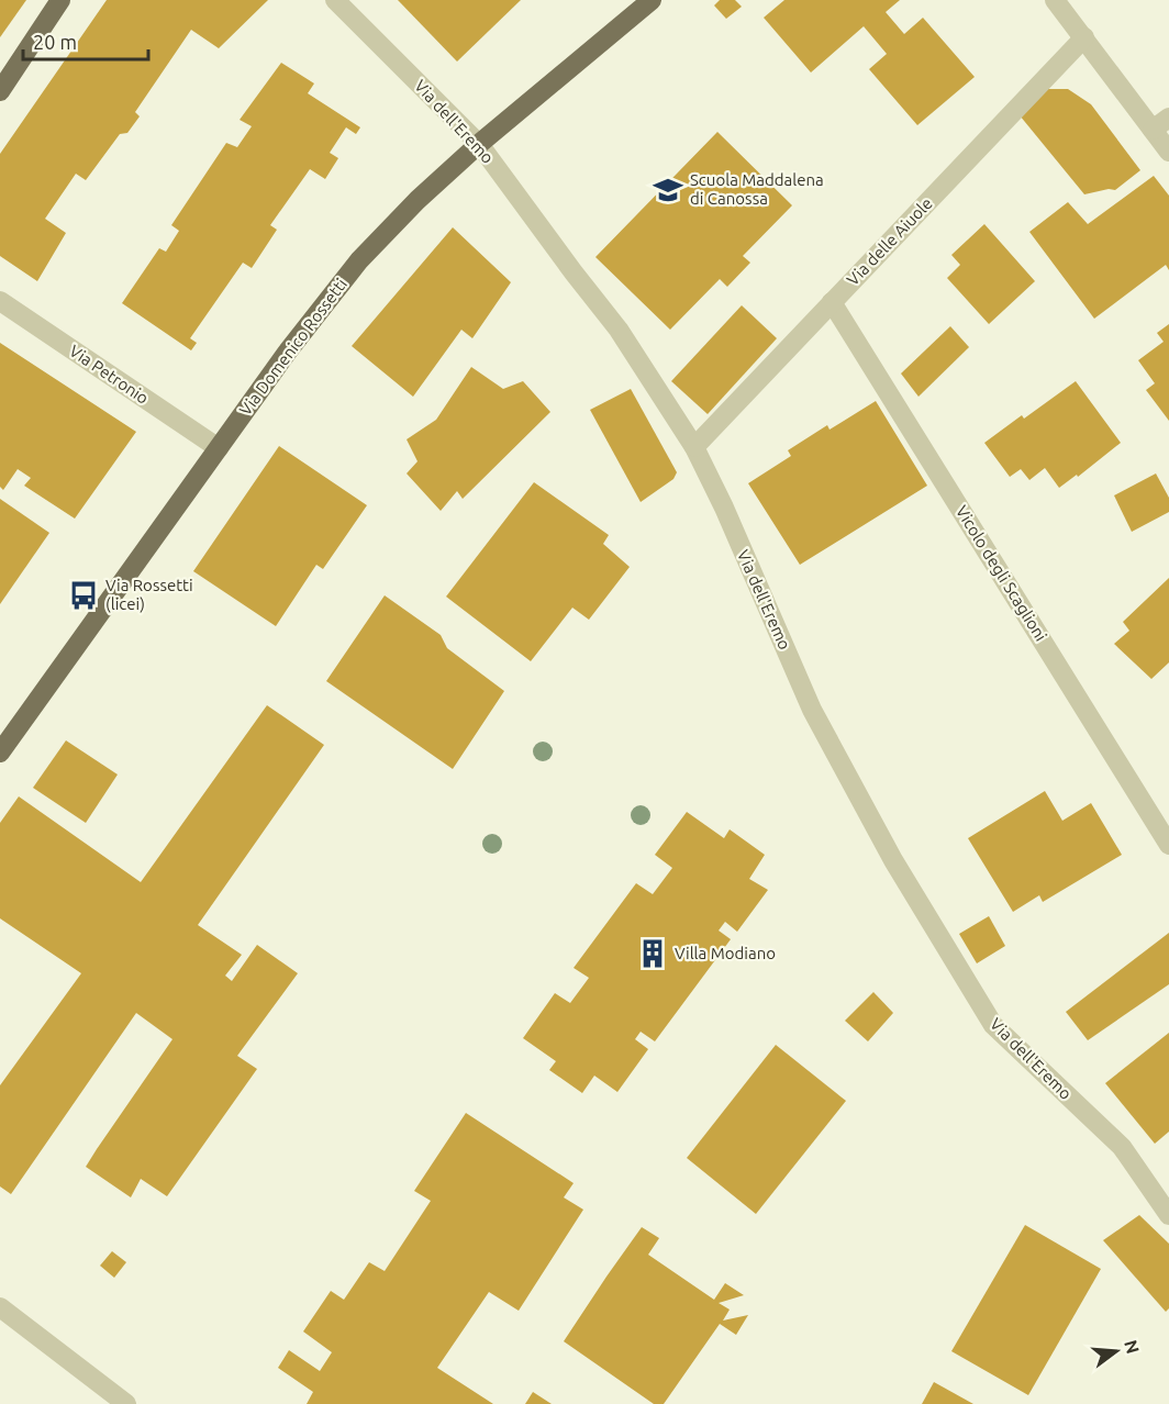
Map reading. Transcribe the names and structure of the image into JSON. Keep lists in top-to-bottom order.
{
  "streets": {
    "main road": ["Via Domenico Rossetti"],
    "street": [
      "Via dell'Eremo",
      "Via delle Aiuole",
      "Via Petronio",
      "Vicolo degli Scaglioni"
    ]
  },
  "crossings": [
    ["Via dell'Eremo", "Via delle Aiuole"],
    ["Via dell'Eremo", "Via Domenico Rossetti"],
    ["Via delle Aiuole", "Vicolo degli Scaglioni"],
    ["Via Domenico Rossetti", "Via Petronio"]
  ],
  "places": {
    "school or university": ["Scuola Maddalena di Canossa"],
    "bus stop": ["Via Rossetti (licei)"],
    "building": ["Villa Modiano"]
  },
  "scale_bar": "20 m",
  "north": "right"
}
